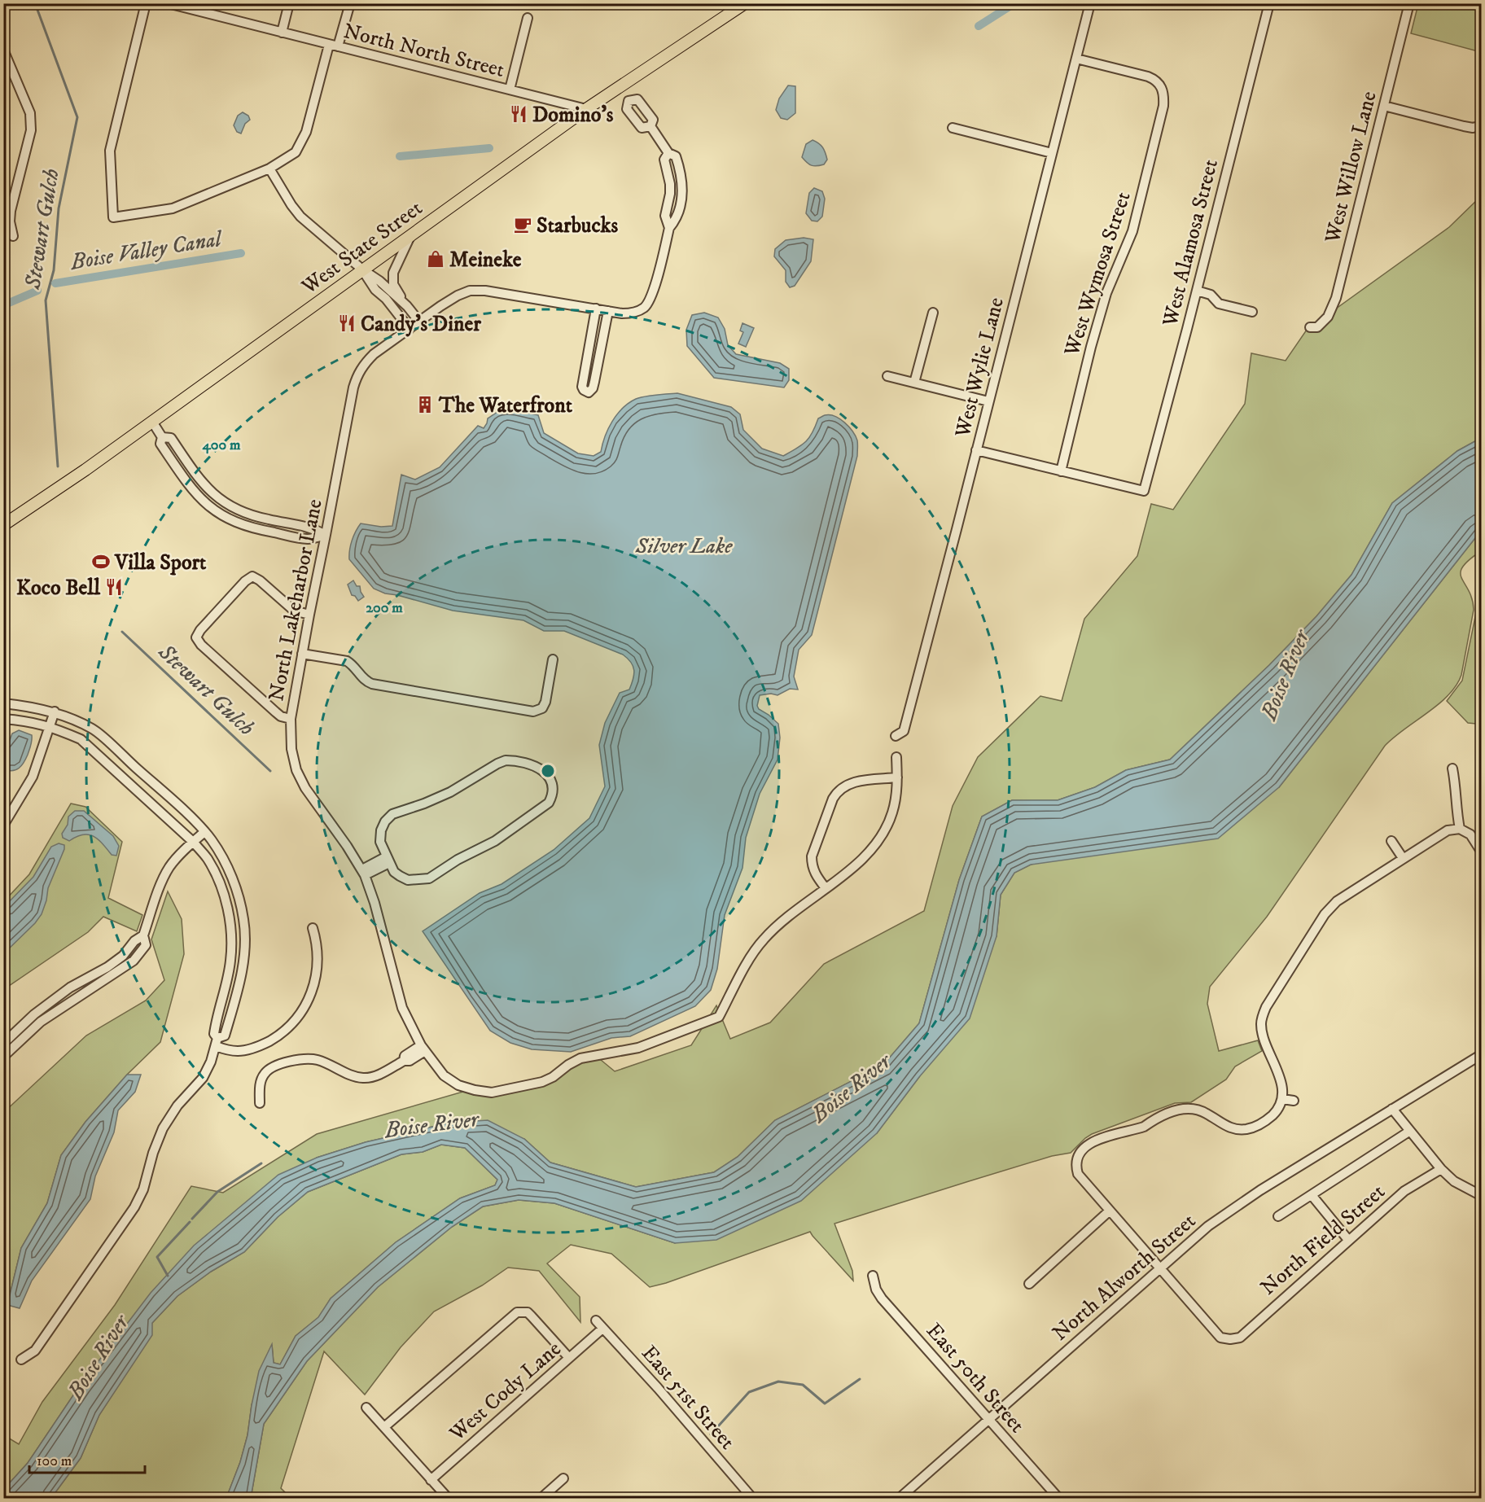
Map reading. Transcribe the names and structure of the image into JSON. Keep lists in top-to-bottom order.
{
  "streets": {
    "main road": ["West State Street"],
    "street": [
      "North North Street",
      "West Willow Lane",
      "West Alamosa Street",
      "West Wymosa Street",
      "West Wylie Lane",
      "North Lakeharbor Lane",
      "North Field Street",
      "North Alworth Street",
      "East 50th Street",
      "West Cody Lane",
      "East 51st Street"
    ]
  },
  "crossings": [
    ["North North Street", "West State Street"],
    ["West Alamosa Street", "West Wymosa Street"],
    ["West State Street", "North Lakeharbor Lane"],
    ["West Wymosa Street", "West Wylie Lane"],
    ["North Field Street", "North Alworth Street"],
    ["North Alworth Street", "East 50th Street"],
    ["West Cody Lane", "East 51st Street"]
  ],
  "water": [
    "Stewart Gulch",
    "Boise Valley Canal",
    "Silver Lake",
    "Boise River"
  ],
  "places": {
    "restaurant": ["Domino's", "Candy's Diner", "Koco Bell"],
    "cafe": ["Starbucks"],
    "shop": ["Meineke"],
    "building": ["The Waterfront"],
    "sports": ["Villa Sport"]
  },
  "scale_bar": "100 m",
  "rings": ["400 m", "200 m"]
}
